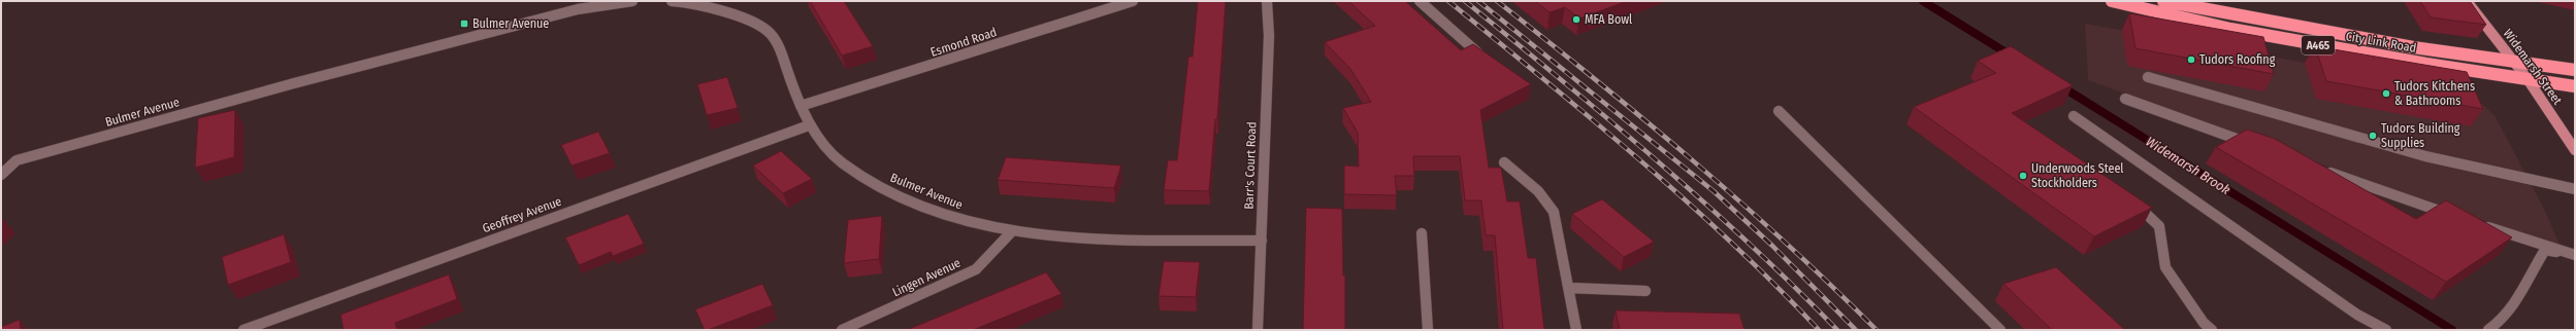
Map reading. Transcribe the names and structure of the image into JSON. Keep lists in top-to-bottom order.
{
  "streets": {
    "highway": ["City Link Road", "A465"],
    "main road": ["Widemarsh Street"],
    "street": [
      "Esmond Road",
      "Bulmer Avenue",
      "Barr's Court Road",
      "Geoffrey Avenue",
      "Lingen Avenue"
    ]
  },
  "crossings": [
    ["Esmond Road", "Bulmer Avenue"],
    ["City Link Road", "Widemarsh Street"],
    ["Bulmer Avenue", "Barr's Court Road"],
    ["Bulmer Avenue", "Geoffrey Avenue"],
    ["Bulmer Avenue", "Lingen Avenue"]
  ],
  "water": ["Widemarsh Brook"],
  "places": {
    "other": [
      "MFA Bowl",
      "Tudors Roofing",
      "Tudors Kitchens & Bathrooms",
      "Tudors Building Supplies",
      "Underwoods Steel Stockholders"
    ],
    "transit": ["Bulmer Avenue"]
  }
}
